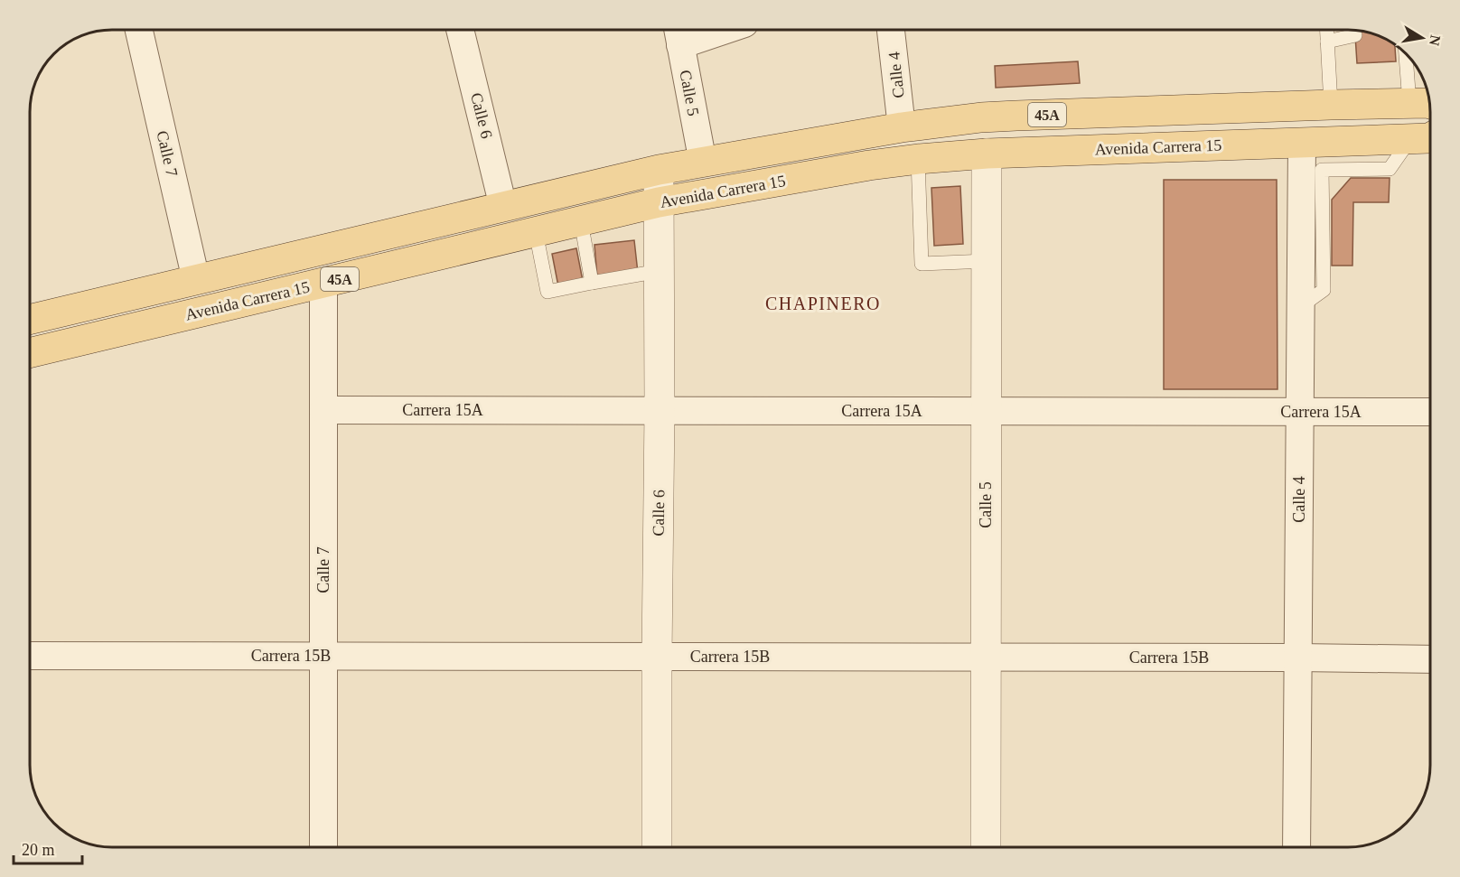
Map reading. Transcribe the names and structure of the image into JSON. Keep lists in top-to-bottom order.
{
  "streets": {
    "main road": ["45A", "Avenida Carrera 15"],
    "street": [
      "Calle 4",
      "Calle 5",
      "Calle 6",
      "Calle 7",
      "Carrera 15A",
      "Carrera 15B"
    ]
  },
  "crossings": [
    ["Calle 4", "Avenida Carrera 15"],
    ["Calle 4", "Carrera 15A"],
    ["Calle 4", "Carrera 15B"],
    ["Calle 5", "Avenida Carrera 15"],
    ["Calle 5", "Carrera 15A"],
    ["Calle 5", "Carrera 15B"],
    ["Calle 6", "Avenida Carrera 15"],
    ["Calle 6", "Carrera 15A"],
    ["Calle 6", "Carrera 15B"],
    ["Avenida Carrera 15", "Calle 7"],
    ["Calle 7", "Carrera 15A"],
    ["Calle 7", "Carrera 15B"]
  ],
  "districts": ["CHAPINERO"],
  "scale_bar": "20 m",
  "north": "right"
}
